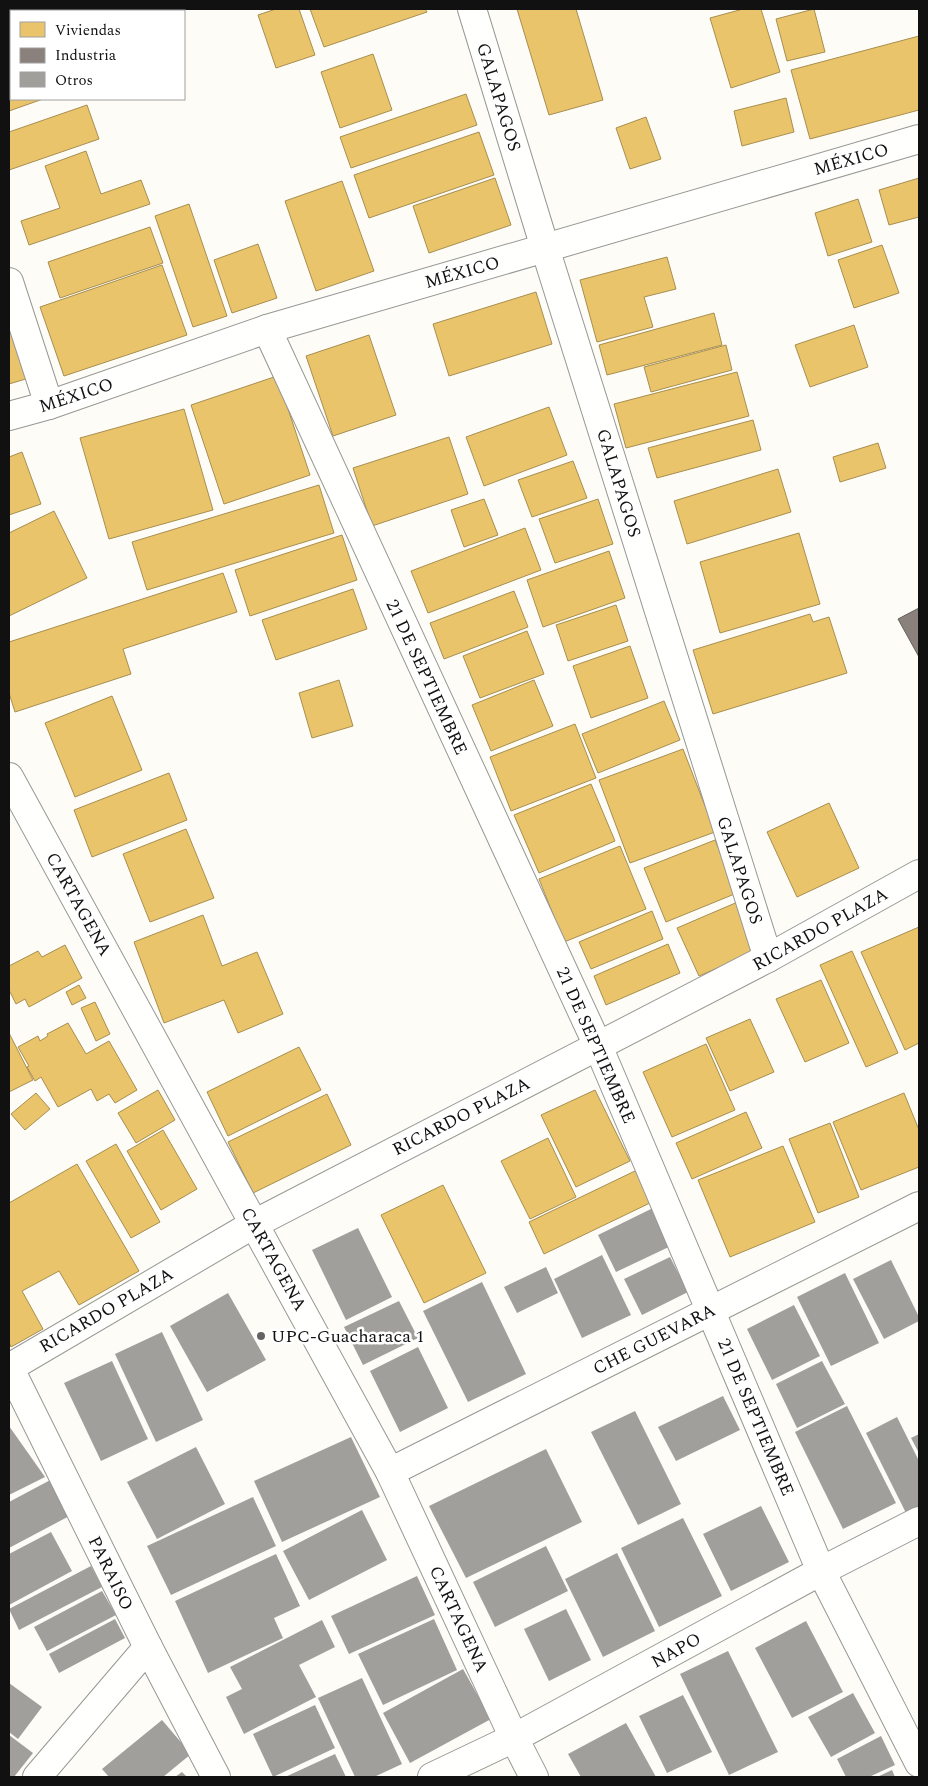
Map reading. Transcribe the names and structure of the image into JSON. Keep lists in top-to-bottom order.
{
  "streets": {
    "street": [
      "GALAPAGOS",
      "MÉXICO",
      "21 DE SEPTIEMBRE",
      "CARTAGENA",
      "RICARDO PLAZA",
      "CHE GUEVARA",
      "PARAISO",
      "NAPO"
    ]
  },
  "crossings": [
    ["GALAPAGOS", "MÉXICO"],
    ["GALAPAGOS", "RICARDO PLAZA"],
    ["MÉXICO", "21 DE SEPTIEMBRE"],
    ["21 DE SEPTIEMBRE", "RICARDO PLAZA"],
    ["21 DE SEPTIEMBRE", "CHE GUEVARA"],
    ["21 DE SEPTIEMBRE", "NAPO"],
    ["CARTAGENA", "RICARDO PLAZA"],
    ["CARTAGENA", "CHE GUEVARA"],
    ["CARTAGENA", "NAPO"],
    ["RICARDO PLAZA", "PARAISO"]
  ],
  "places": ["UPC-Guacharaca 1"],
  "legend": ["Viviendas", "Industria", "Otros"]
}
